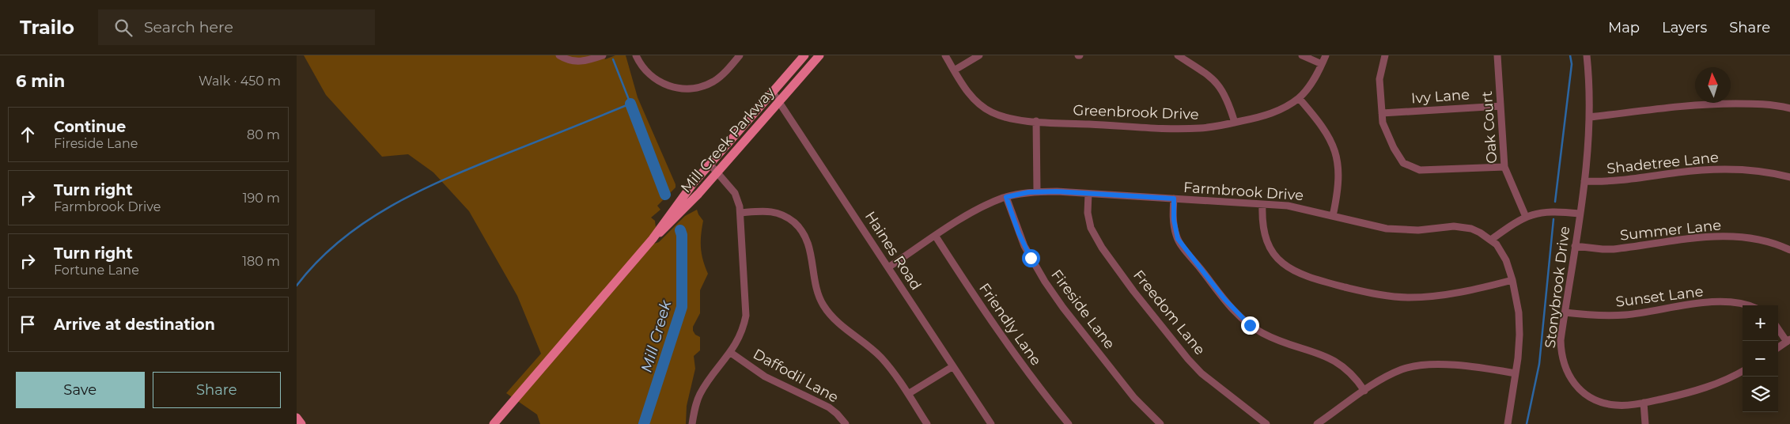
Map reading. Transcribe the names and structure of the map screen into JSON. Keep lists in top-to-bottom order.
{
  "streets": {
    "main road": ["Mill Creek Parkway"],
    "street": [
      "Ivy Lane",
      "Greenbrook Drive",
      "Oak Court",
      "Shadetree Lane",
      "Farmbrook Drive",
      "Summer Lane",
      "Haines Road",
      "Stonybrook Drive",
      "Sunset Lane",
      "Fireside Lane",
      "Freedom Lane",
      "Friendly Lane",
      "Daffodil Lane"
    ]
  },
  "crossings": [
    ["Ivy Lane", "Oak Court"],
    ["Mill Creek Parkway", "Haines Road"],
    ["Shadetree Lane", "Stonybrook Drive"],
    ["Farmbrook Drive", "Haines Road"],
    ["Farmbrook Drive", "Fireside Lane"],
    ["Farmbrook Drive", "Freedom Lane"],
    ["Farmbrook Drive", "Friendly Lane"],
    ["Summer Lane", "Stonybrook Drive"],
    ["Stonybrook Drive", "Sunset Lane"]
  ],
  "water": ["Mill Creek"],
  "north": "top",
  "page": {
    "header": "Trailo",
    "search": "Search here",
    "nav": ["Map", "Layers", "Share"],
    "heading": ["6 min", "Walk · 450 m"],
    "list": [
      ["Continue", "Fireside Lane", "80 m"],
      ["Turn right", "Farmbrook Drive", "190 m"],
      ["Turn right", "Fortune Lane", "180 m"],
      "Arrive at destination"
    ],
    "map_buttons": ["+", "−"],
    "buttons": ["Save", "Share"]
  }
}
